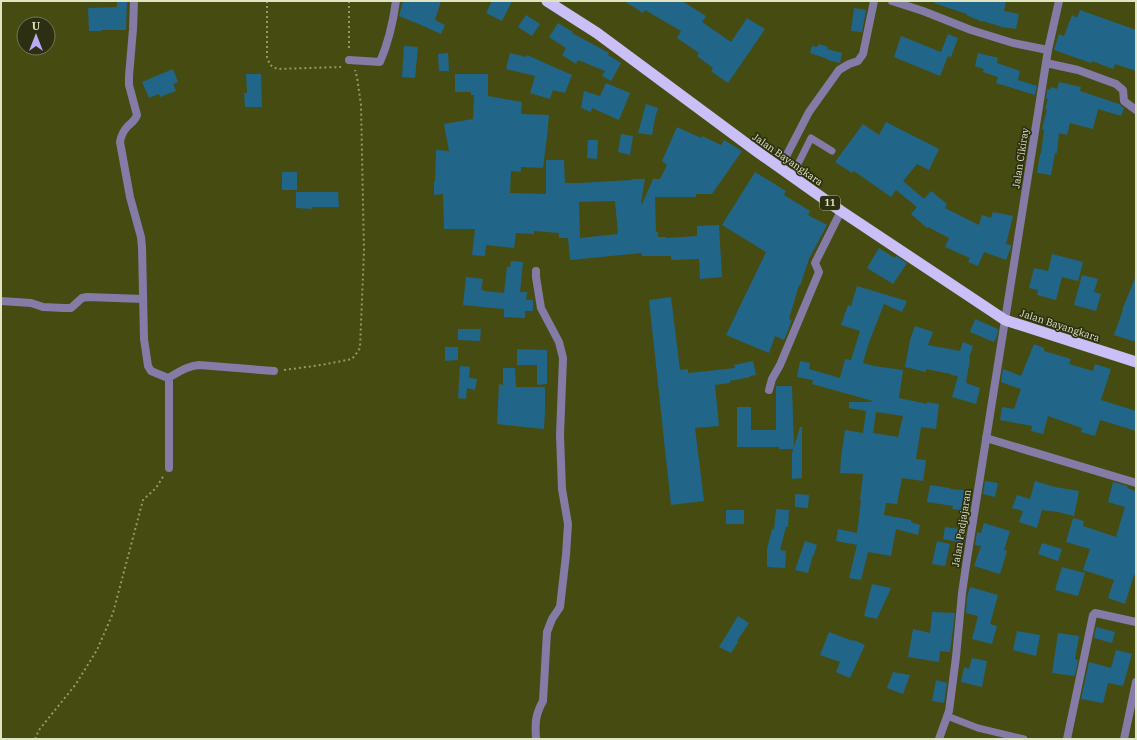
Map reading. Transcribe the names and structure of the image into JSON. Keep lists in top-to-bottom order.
{
  "streets": {
    "highway": ["Jalan Bayangkara", "11"],
    "street": ["Jalan Cikiray", "Jalan Padjajaran"]
  },
  "crossings": [
    ["Jalan Cikiray", "Jalan Bayangkara"],
    ["Jalan Cikiray", "Jalan Padjajaran"],
    ["Jalan Bayangkara", "Jalan Padjajaran"]
  ],
  "north": "top"
}
